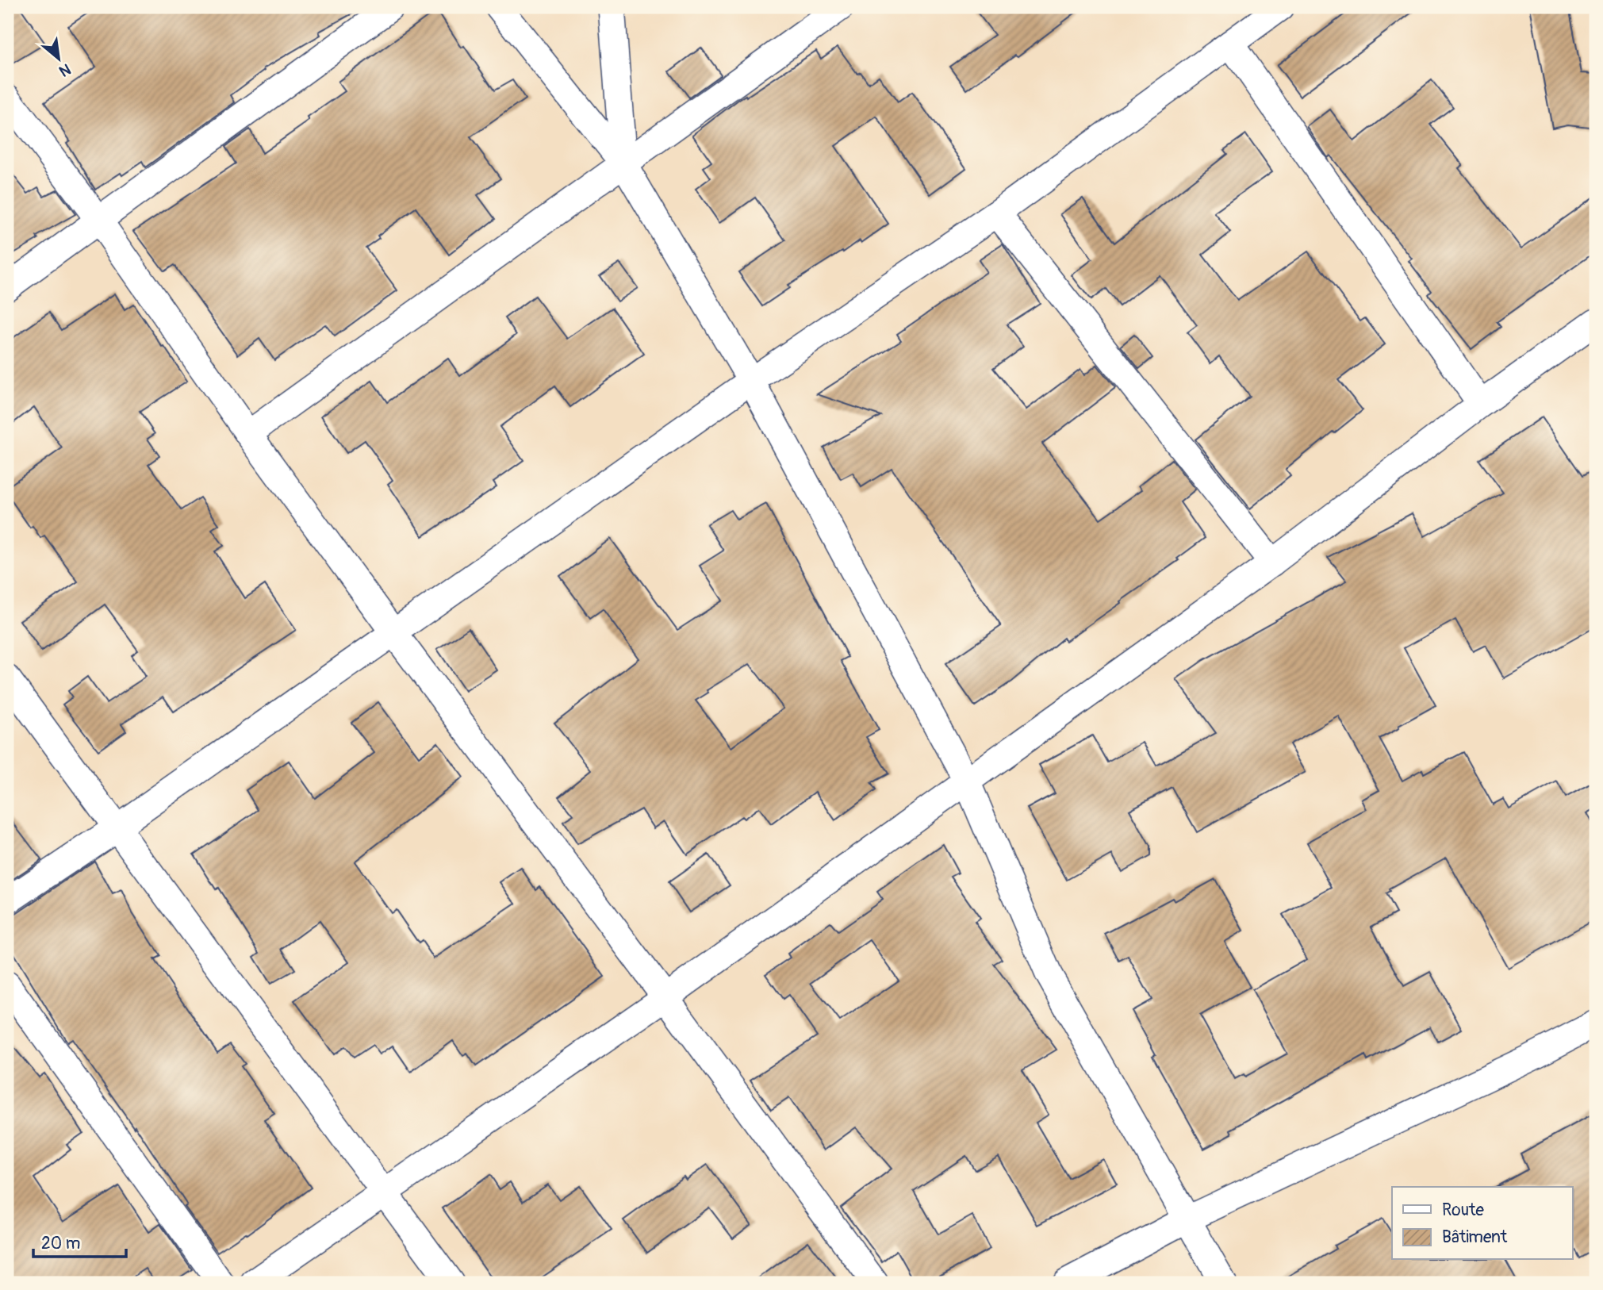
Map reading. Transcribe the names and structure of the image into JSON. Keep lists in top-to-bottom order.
{
  "legend": ["Route", "Bâtiment"],
  "scale_bar": "20 m",
  "north": "bottom right"
}
